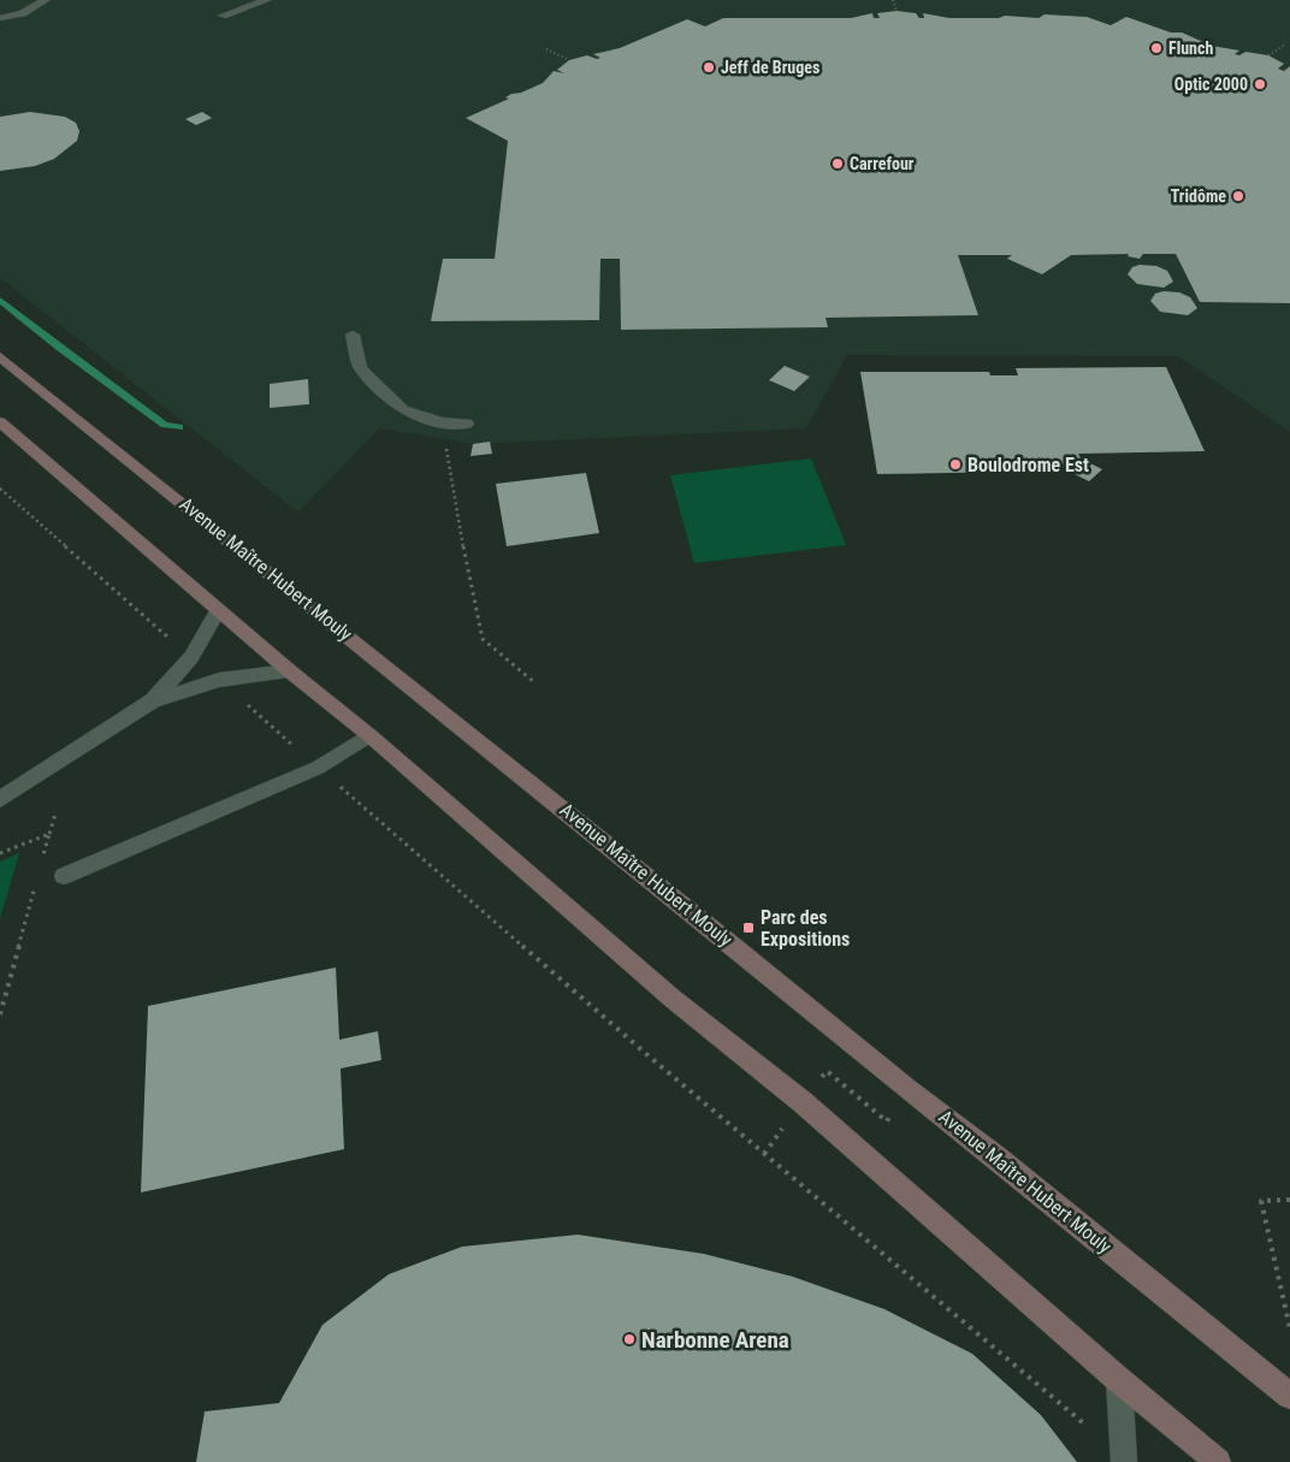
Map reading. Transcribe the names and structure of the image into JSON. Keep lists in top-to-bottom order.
{
  "streets": {
    "main road": ["Avenue Maître Hubert Mouly"]
  },
  "places": {
    "other": [
      "Flunch",
      "Jeff de Bruges",
      "Optic 2000",
      "Carrefour",
      "Tridôme",
      "Boulodrome Est",
      "Narbonne Arena"
    ],
    "transit": ["Parc des Expositions"]
  }
}
